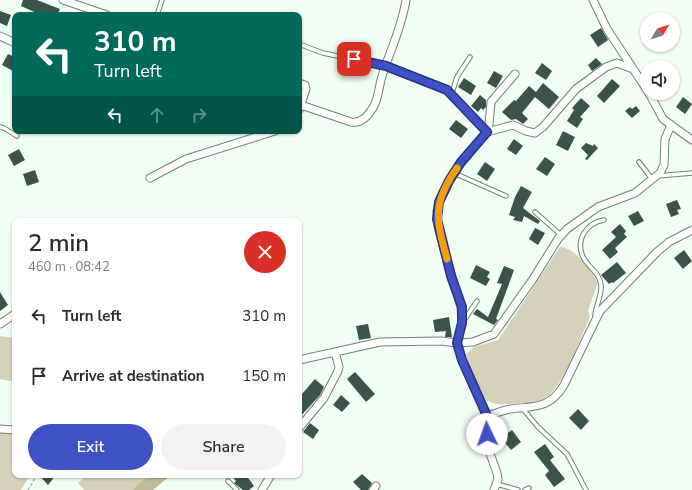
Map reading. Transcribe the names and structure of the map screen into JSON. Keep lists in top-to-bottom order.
{
  "north": "top right",
  "page": {
    "turn": ["310 m", "Turn left"],
    "heading": ["2 min", "460 m · 08:42"],
    "list": [
      {
        "name": "Turn left",
        "value": "310 m"
      },
      {
        "name": "Arrive at destination",
        "value": "150 m"
      }
    ],
    "buttons": ["Exit", "Share"]
  }
}
